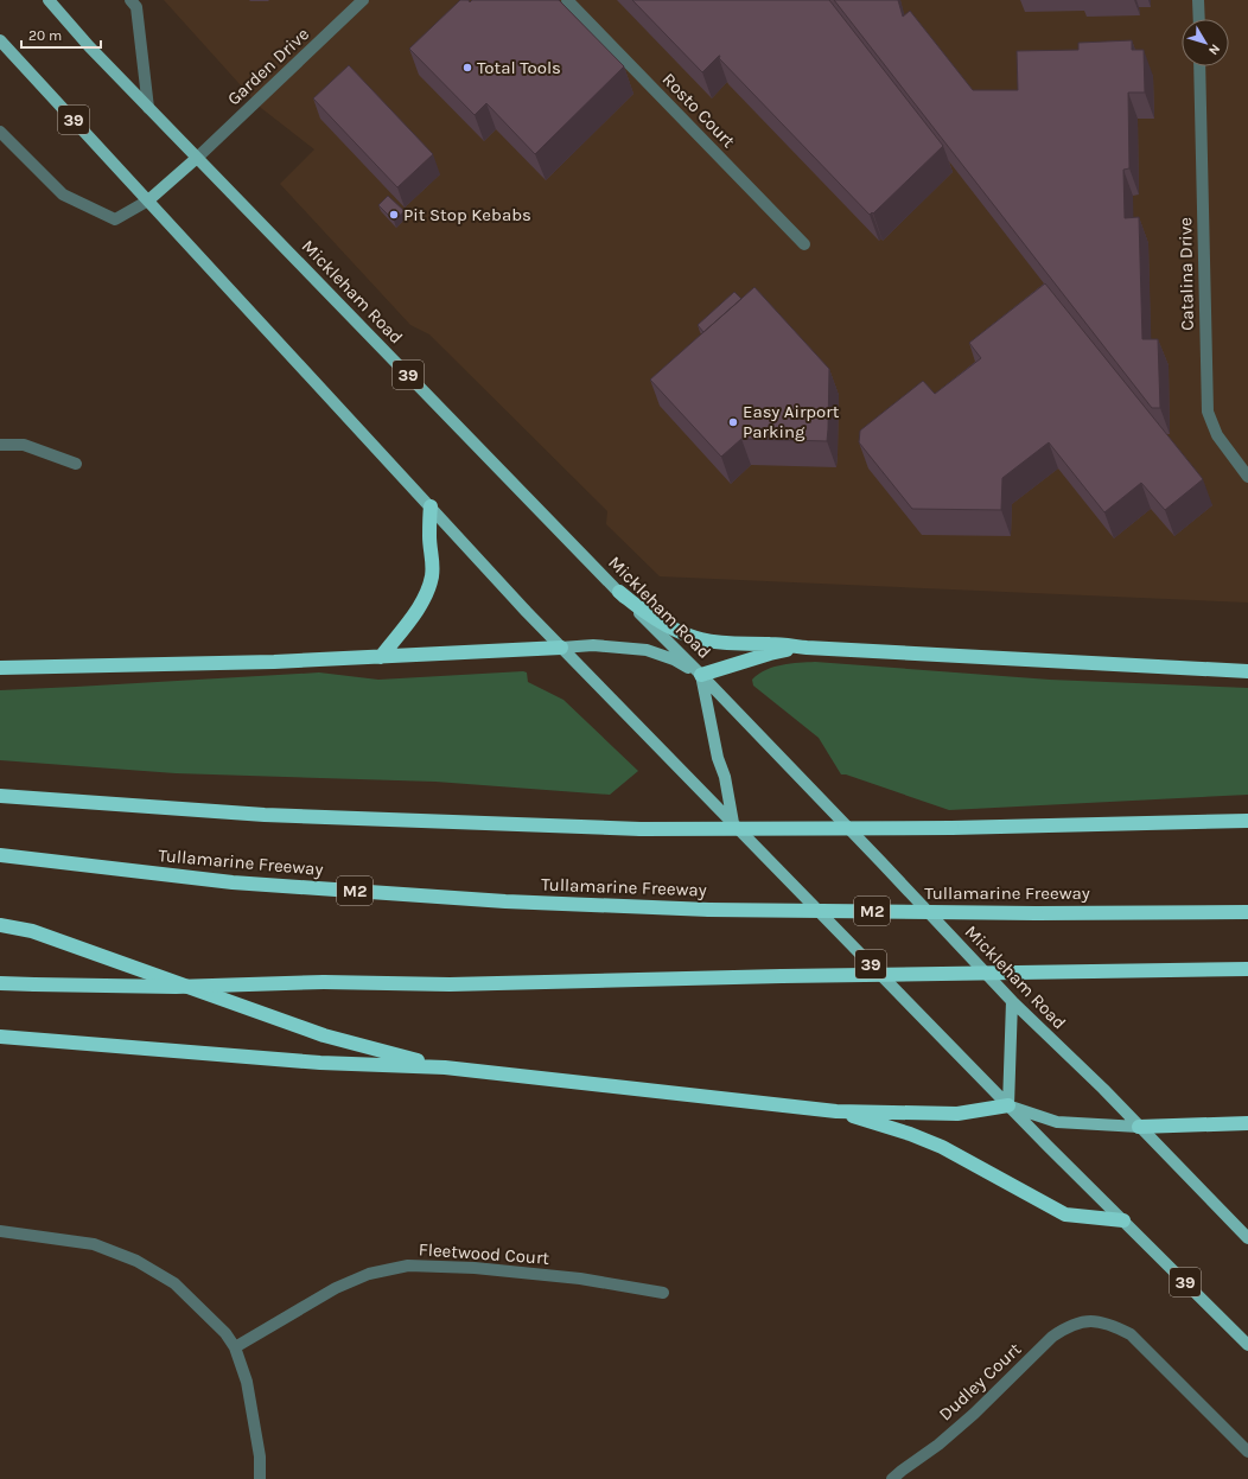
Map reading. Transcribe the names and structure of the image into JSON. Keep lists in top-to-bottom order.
{
  "streets": {
    "highway": ["Tullamarine Freeway", "M2"],
    "main road": ["39", "Mickleham Road"],
    "street": [
      "Garden Drive",
      "Rosto Court",
      "Catalina Drive",
      "Fleetwood Court",
      "Dudley Court"
    ]
  },
  "crossings": [
    ["Garden Drive", "Mickleham Road"]
  ],
  "places": ["Total Tools", "Pit Stop Kebabs", "Easy Airport Parking"],
  "scale_bar": "20 m",
  "north": "bottom right"
}
